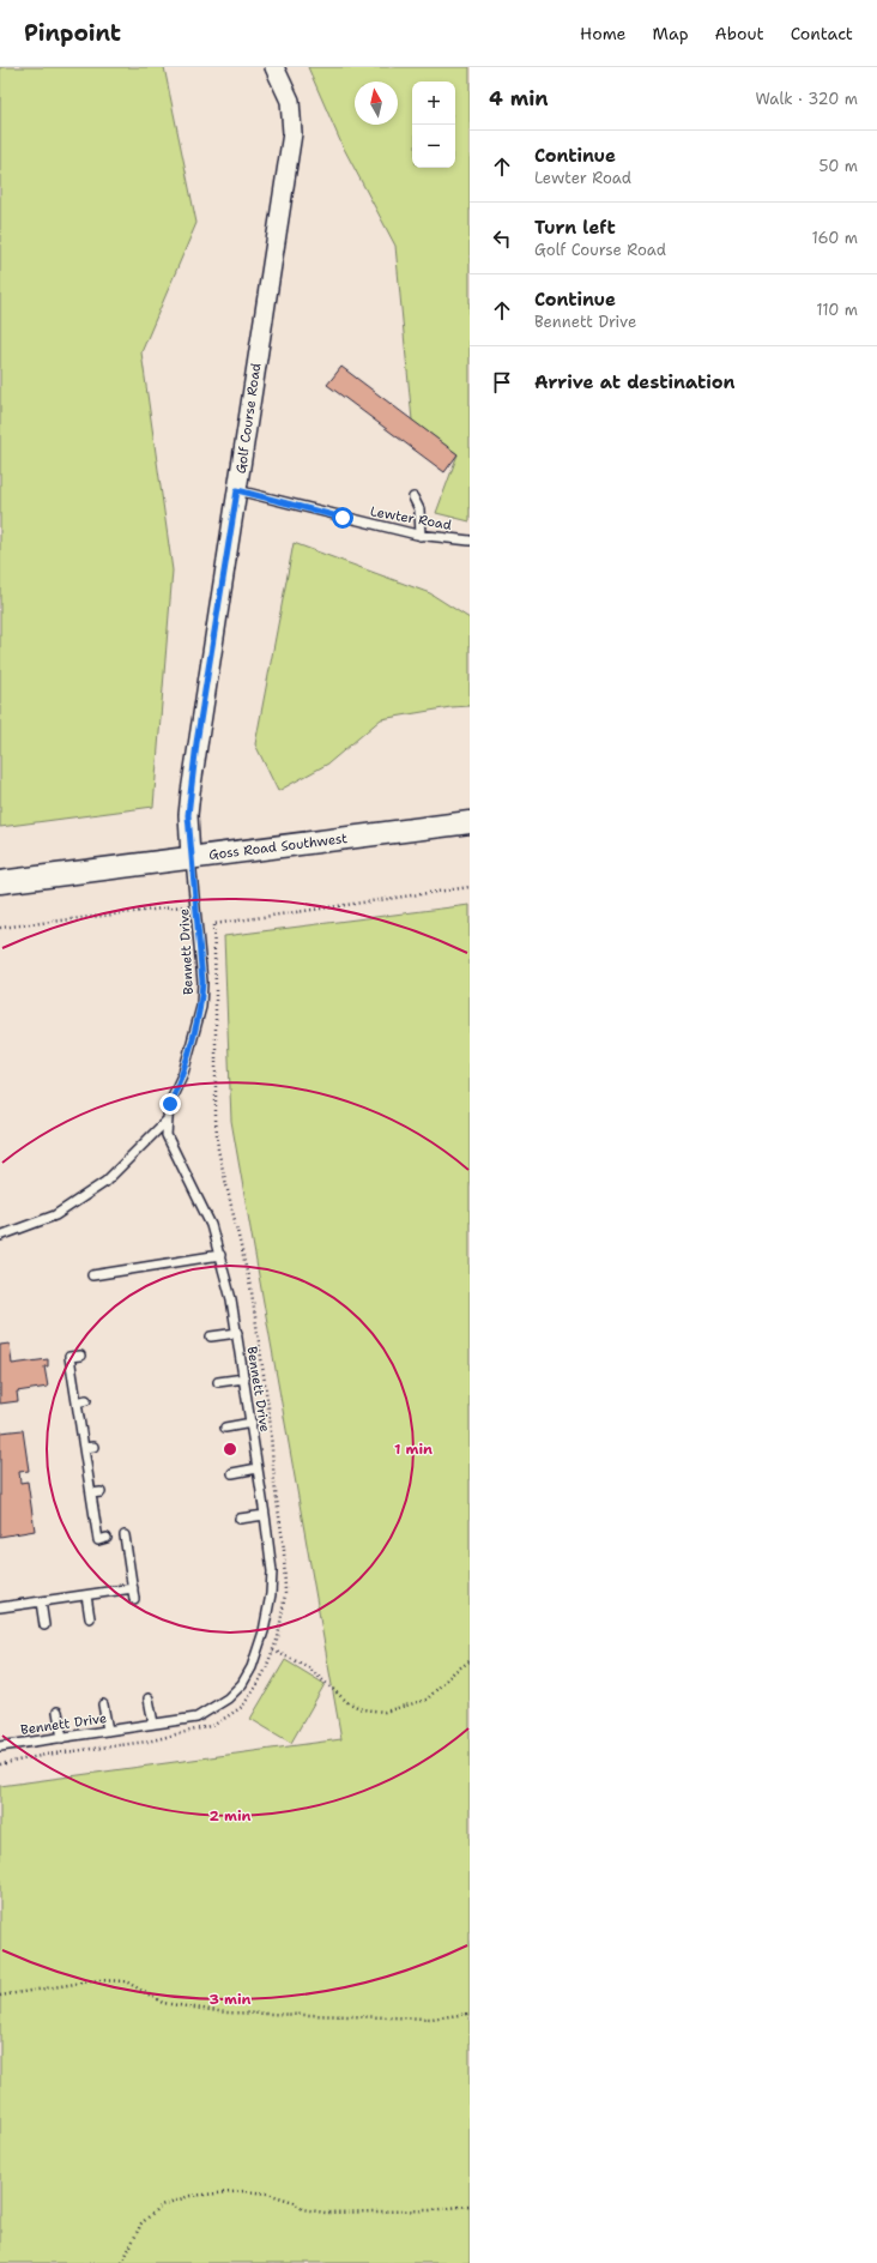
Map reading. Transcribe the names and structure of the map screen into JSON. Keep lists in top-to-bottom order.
{
  "streets": {
    "street": ["Golf Course Road", "Goss Road Southwest"],
    "lane": ["Lewter Road", "Bennett Drive"]
  },
  "crossings": [
    ["Golf Course Road", "Lewter Road"],
    ["Golf Course Road", "Goss Road Southwest"],
    ["Golf Course Road", "Bennett Drive"],
    ["Goss Road Southwest", "Bennett Drive"]
  ],
  "north": "top",
  "page": {
    "header": "Pinpoint",
    "nav": [
      "Home",
      "Map",
      "About",
      "Contact"
    ],
    "heading": ["4 min", "Walk · 320 m"],
    "map_buttons": ["+", "−"],
    "list": [
      ["Continue", "Lewter Road", "50 m"],
      ["Turn left", "Golf Course Road", "160 m"],
      ["Continue", "Bennett Drive", "110 m"],
      "Arrive at destination"
    ]
  },
  "rings": ["1 min", "2 min", "3 min"]
}
